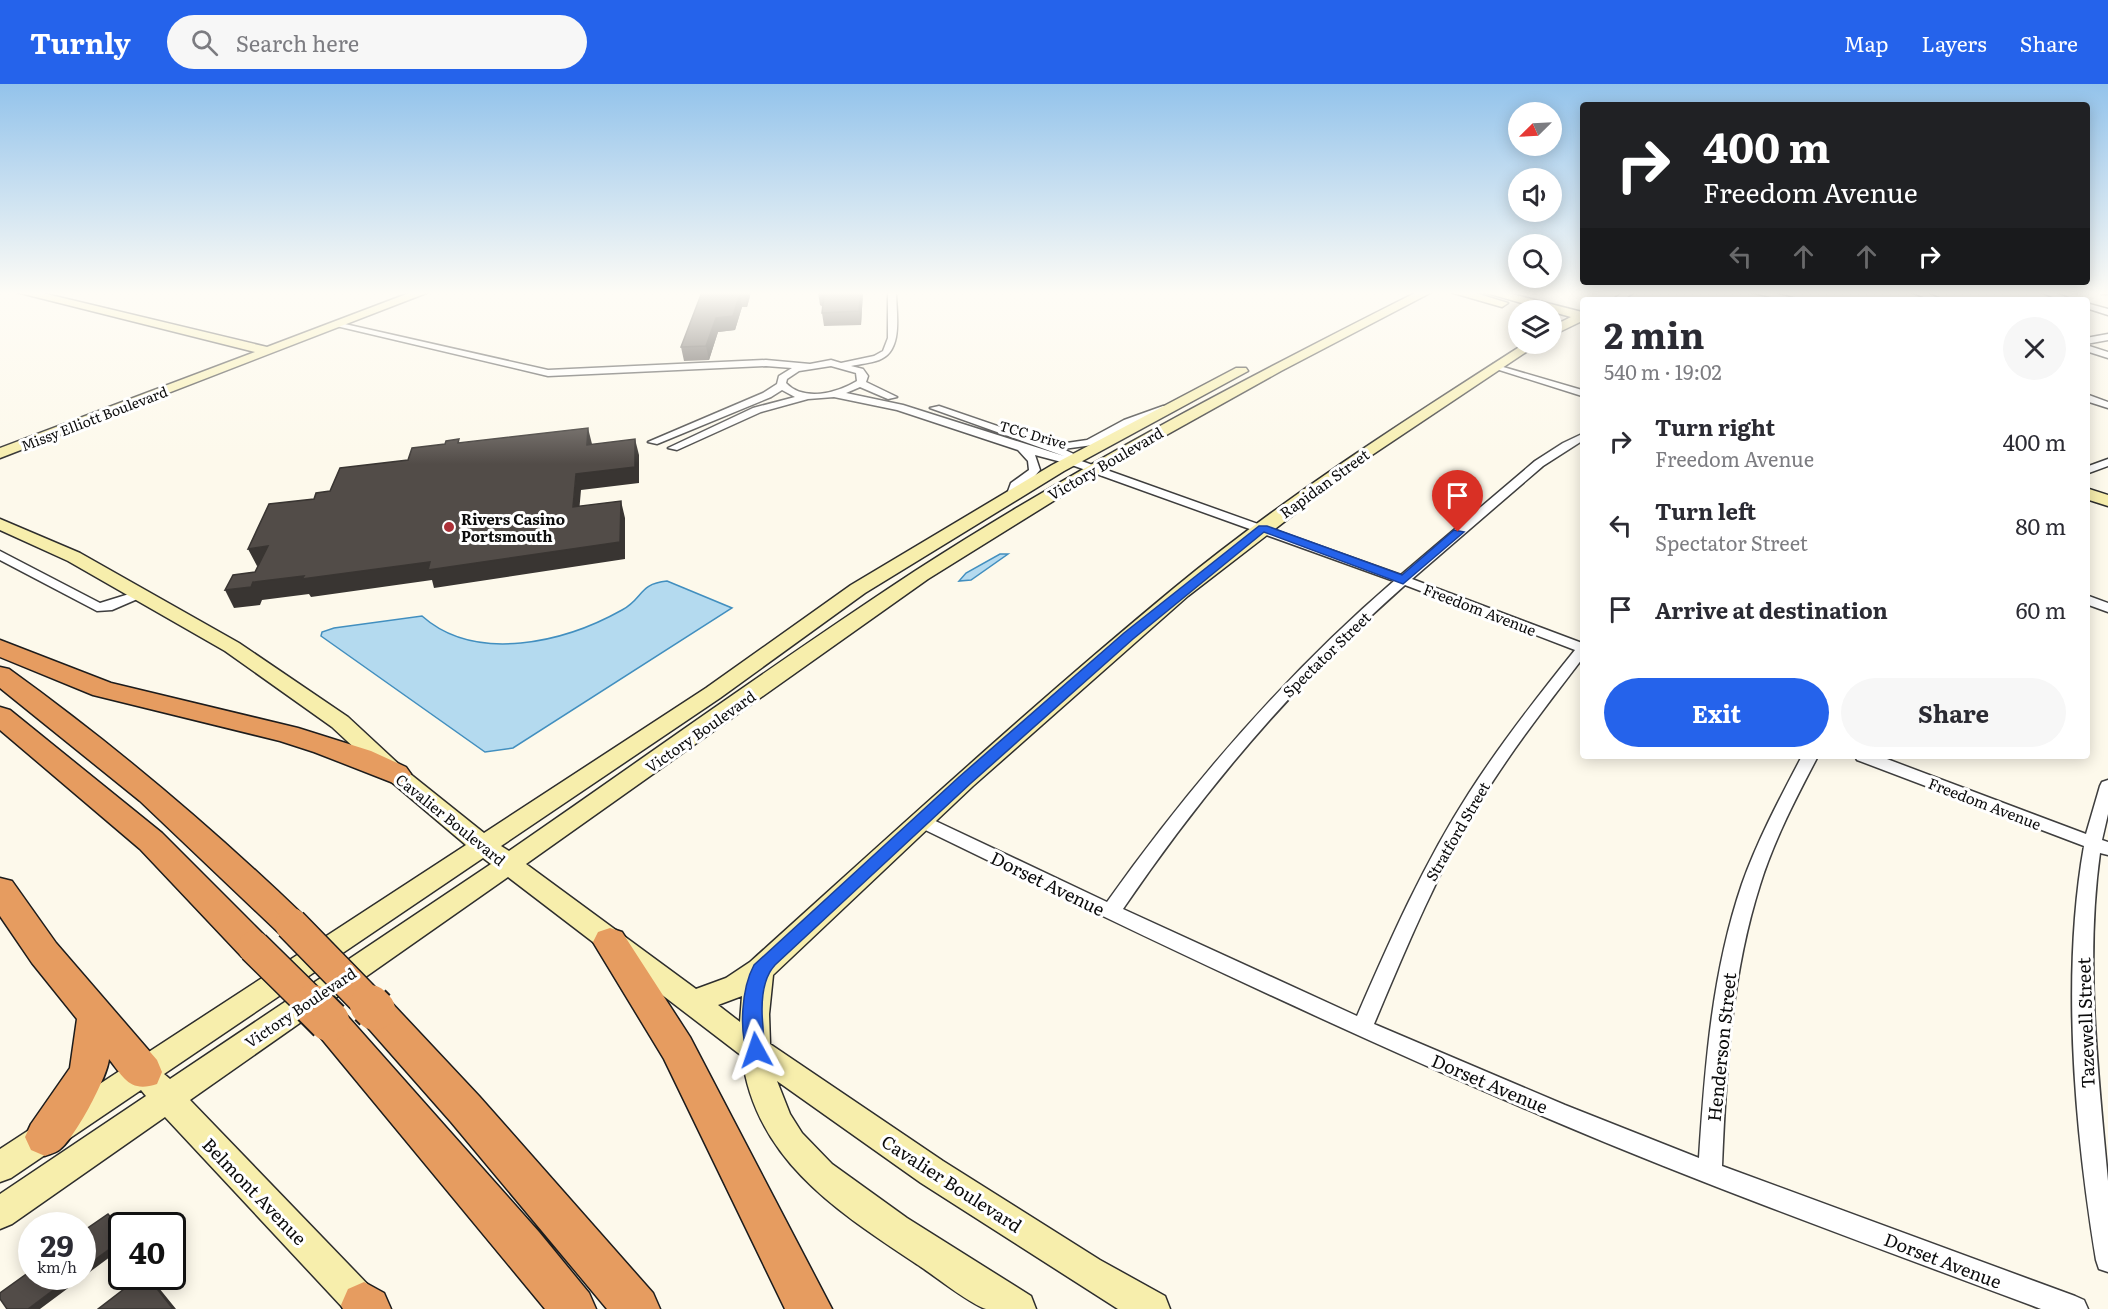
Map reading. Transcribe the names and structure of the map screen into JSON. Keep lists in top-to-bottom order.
{
  "streets": {
    "main road": [
      "Missy Elliott Boulevard",
      "Victory Boulevard",
      "Rapidan Street",
      "Cavalier Boulevard",
      "Belmont Avenue"
    ],
    "street": [
      "TCC Drive",
      "Freedom Avenue",
      "Spectator Street",
      "Stratford Street",
      "Dorset Avenue",
      "Tazewell Street",
      "Henderson Street"
    ]
  },
  "crossings": [
    ["TCC Drive", "Victory Boulevard"],
    ["TCC Drive", "Freedom Avenue"],
    ["Victory Boulevard", "Freedom Avenue"],
    ["Victory Boulevard", "Cavalier Boulevard"],
    ["Victory Boulevard", "Belmont Avenue"],
    ["Rapidan Street", "Freedom Avenue"],
    ["Rapidan Street", "Cavalier Boulevard"],
    ["Rapidan Street", "Dorset Avenue"],
    ["Freedom Avenue", "Spectator Street"],
    ["Freedom Avenue", "Tazewell Street"],
    ["Spectator Street", "Dorset Avenue"],
    ["Stratford Street", "Dorset Avenue"],
    ["Dorset Avenue", "Henderson Street"]
  ],
  "places": ["Rivers Casino Portsmouth"],
  "north": "bottom left",
  "page": {
    "header": "Turnly",
    "search": "Search here",
    "nav": ["Map", "Layers", "Share"],
    "turn": ["400 m", "Freedom Avenue"],
    "heading": ["2 min", "540 m · 19:02"],
    "list": [
      {
        "name": "Turn right",
        "note": "Freedom Avenue",
        "value": "400 m"
      },
      {
        "name": "Turn left",
        "note": "Spectator Street",
        "value": "80 m"
      },
      {
        "name": "Arrive at destination",
        "value": "60 m"
      }
    ],
    "buttons": ["Exit", "Share"],
    "speed": "29 km/h",
    "limit": "40"
  }
}
